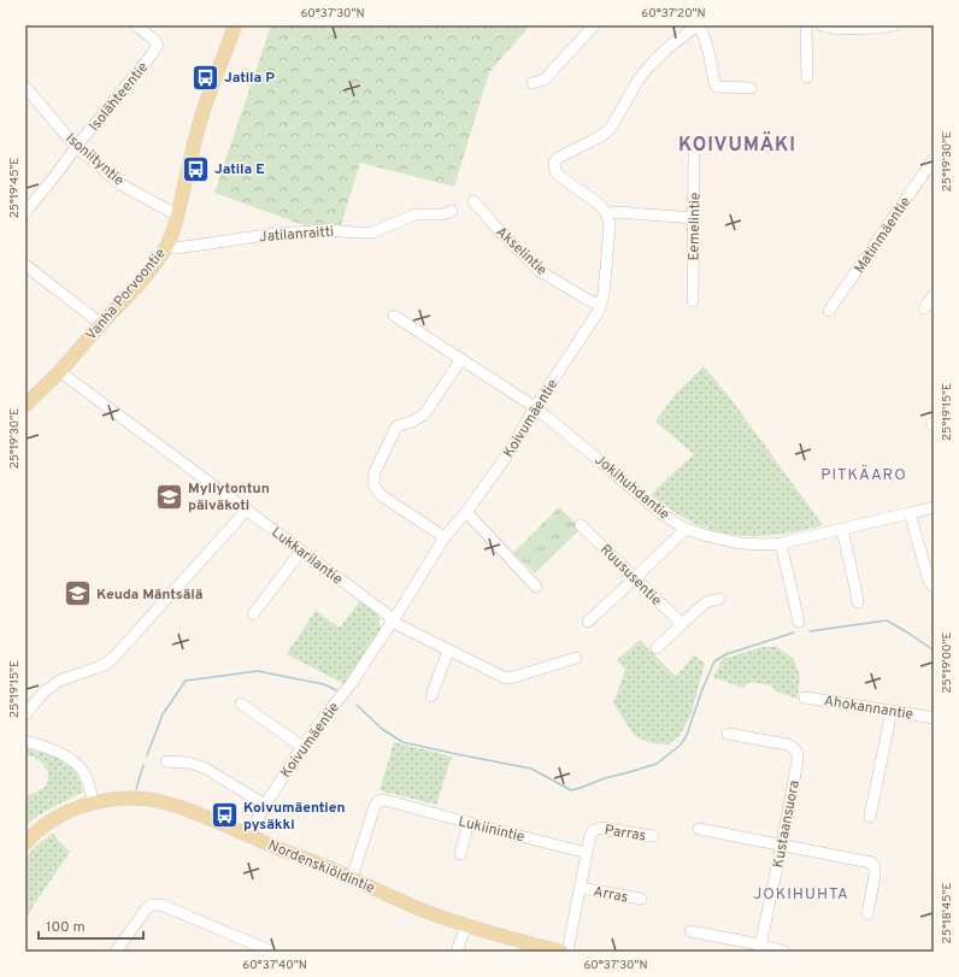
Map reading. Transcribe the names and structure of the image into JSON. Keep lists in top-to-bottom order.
{
  "streets": {
    "main road": ["Vanha Porvoontie", "Nordenskiöldintie"],
    "street": [
      "Isolähteentie",
      "Isoniityntie",
      "Eemelintie",
      "Jatilanraitti",
      "Matinmäentie",
      "Akselintie",
      "Koivumäentie",
      "Jokihuhdantie",
      "Lukkarilantie",
      "Ruususentie",
      "Ahokannantie",
      "Kustaansuora",
      "Lukiinintie",
      "Parras",
      "Arras"
    ]
  },
  "crossings": [
    ["Isolähteentie", "Isoniityntie"],
    ["Isoniityntie", "Vanha Porvoontie"],
    ["Jatilanraitti", "Vanha Porvoontie"],
    ["Akselintie", "Koivumäentie"],
    ["Vanha Porvoontie", "Lukkarilantie"],
    ["Koivumäentie", "Jokihuhdantie"],
    ["Koivumäentie", "Lukkarilantie"],
    ["Koivumäentie", "Nordenskiöldintie"],
    ["Lukiinintie", "Parras"],
    ["Lukiinintie", "Nordenskiöldintie"]
  ],
  "districts": ["KOIVUMÄKI", "PITKÄARO", "JOKIHUHTA"],
  "places": {
    "bus stop": ["Jatila P", "Jatila E", "Koivumäentien pysäkki"],
    "school or university": ["Myllytontun päiväkoti", "Keuda Mäntsälä"]
  },
  "scale_bar": "100 m",
  "coordinates": [
    "60°37'30\"N",
    "60°37'20\"N",
    "25°19'30\"E",
    "25°19'45\"E",
    "25°19'15\"E",
    "25°19'00\"E",
    "25°18'45\"E",
    "60°37'40\"N"
  ]
}
